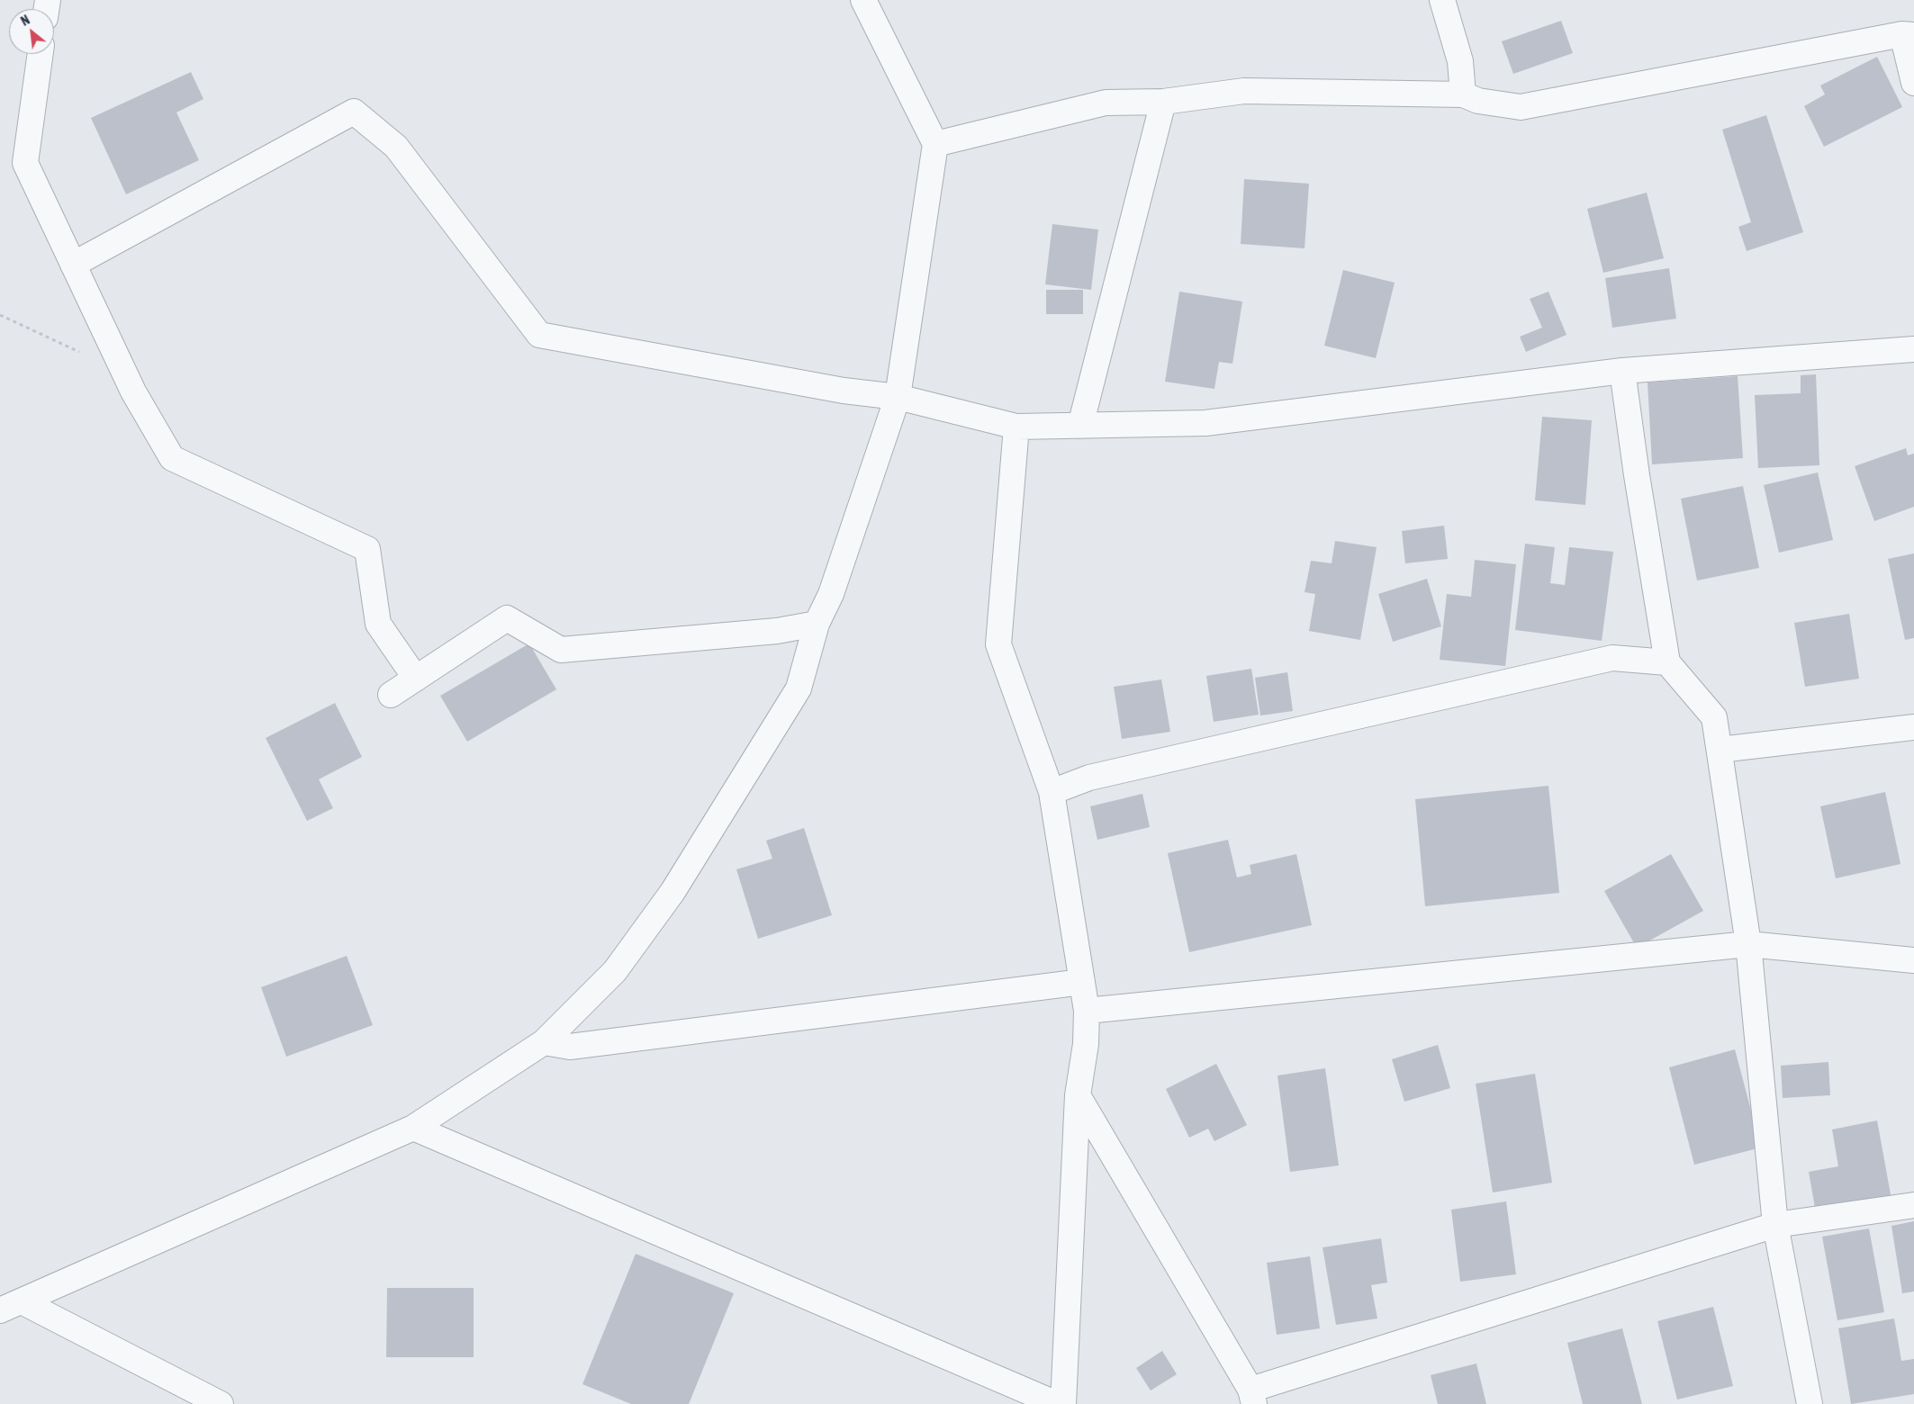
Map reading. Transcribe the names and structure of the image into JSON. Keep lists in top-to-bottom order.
{
  "north": "top left"
}
